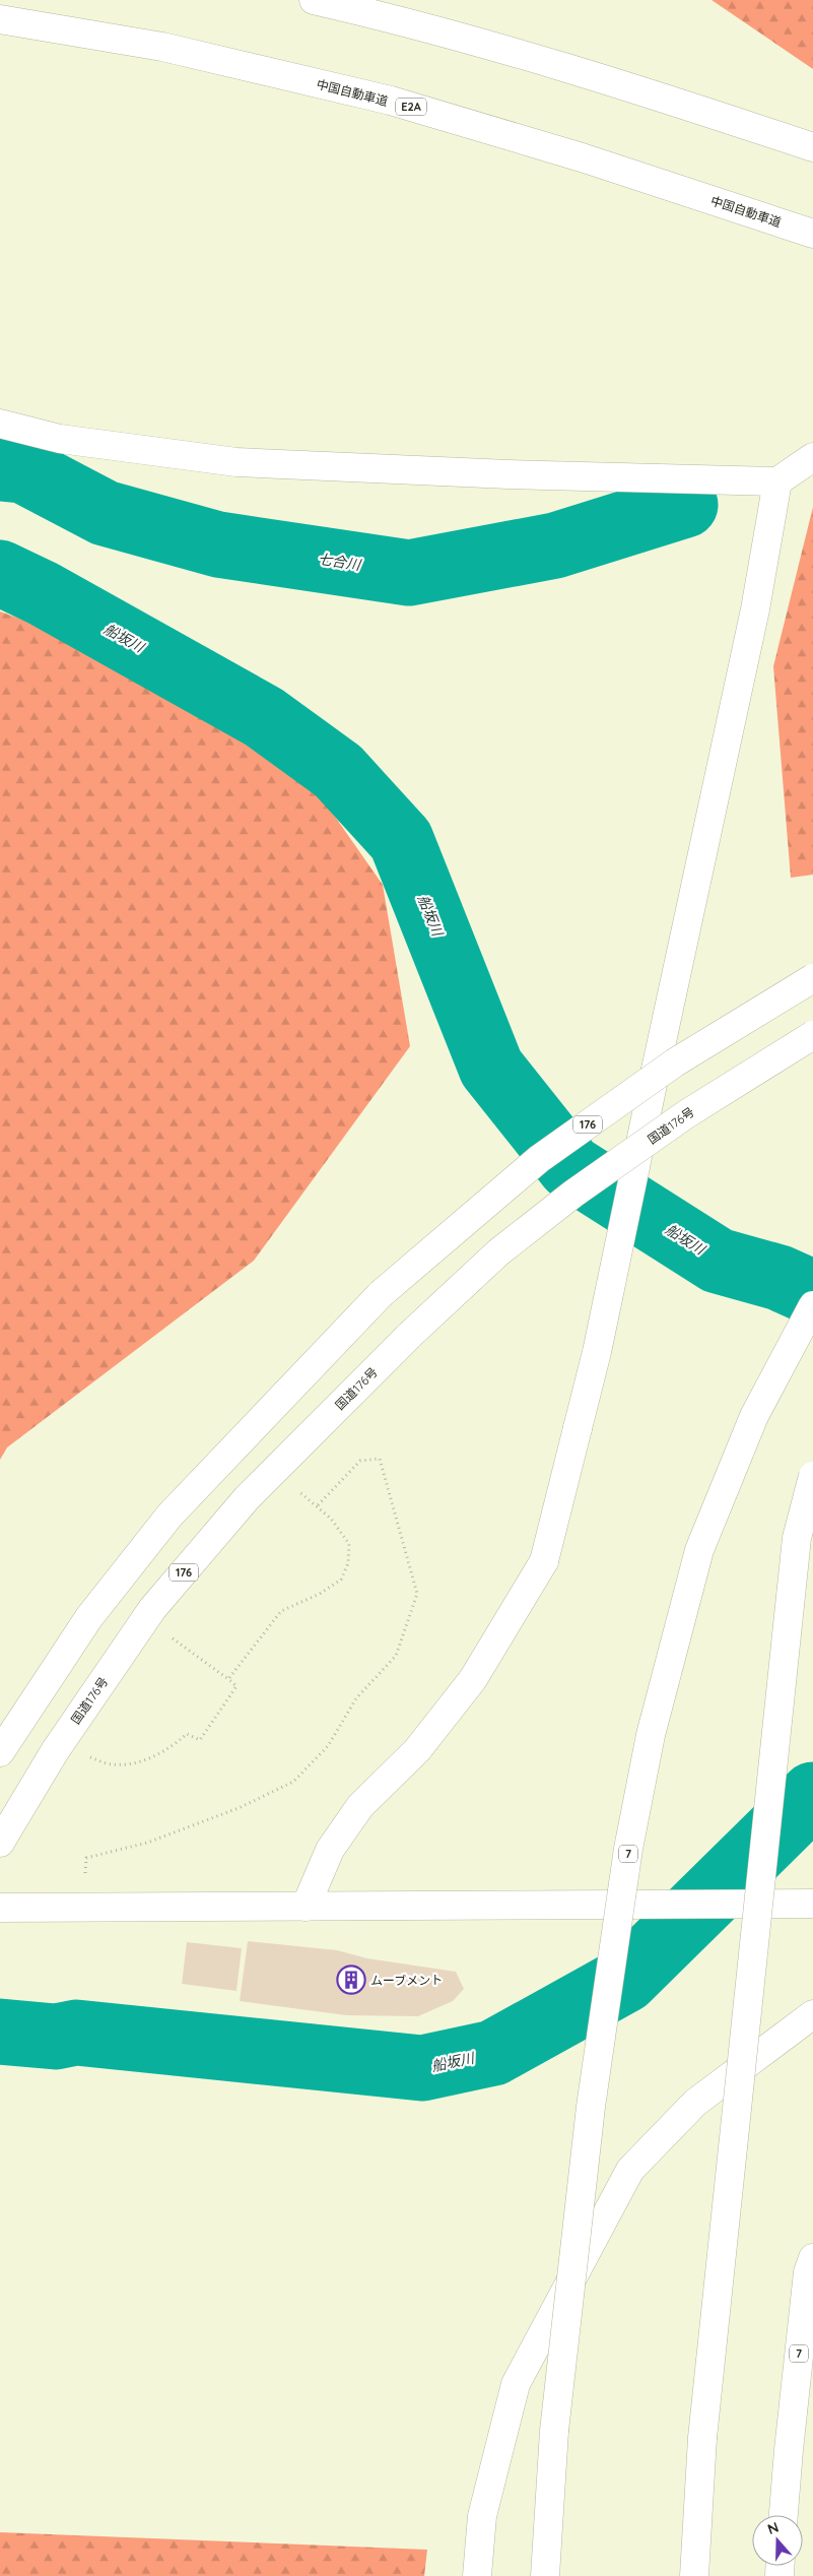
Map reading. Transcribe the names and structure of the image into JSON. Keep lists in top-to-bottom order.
{
  "streets": {
    "main road": [
      "中国自動車道",
      "E2A",
      "176",
      "国道176号",
      "7"
    ]
  },
  "water": ["七合川", "船坂川"],
  "places": {
    "building": ["ムーブメント"]
  },
  "north": "top"
}
